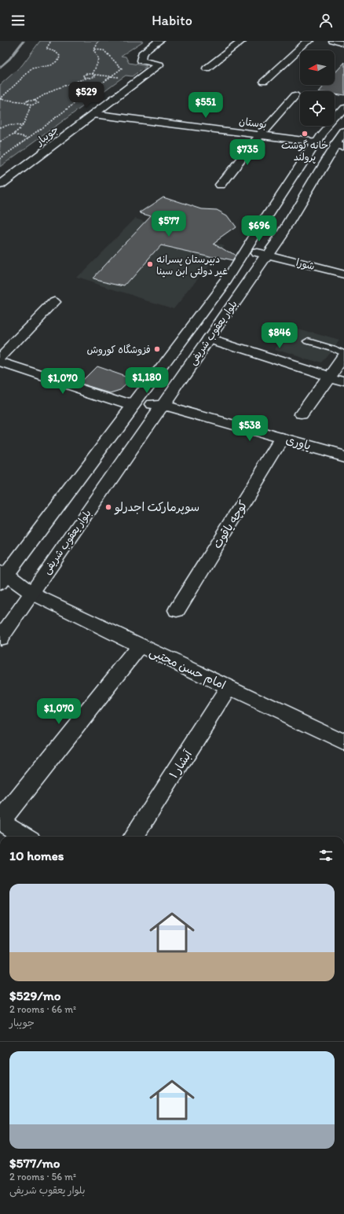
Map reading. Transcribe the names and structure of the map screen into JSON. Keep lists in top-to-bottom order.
{
  "streets": {
    "street": [
      "بوستان",
      "جویبار",
      "شورا",
      "بلوار یعقوب شریفی",
      "یاوری",
      "کوچه یاقوت",
      "امام حسن مجتبی",
      "آبشار ۱"
    ]
  },
  "crossings": [
    ["بوستان", "جویبار"],
    ["بوستان", "بلوار یعقوب شریفی"],
    ["شورا", "بلوار یعقوب شریفی"],
    ["بلوار یعقوب شریفی", "یاوری"],
    ["بلوار یعقوب شریفی", "امام حسن مجتبی"],
    ["یاوری", "کوچه یاقوت"],
    ["امام حسن مجتبی", "آبشار ۱"]
  ],
  "places": [
    "خانه گوشت پرولند",
    "دبیرستان پسرانه غیر دولتی ابن سینا",
    "فزوشگاه کوروش",
    "سوپرمارکت اجدرلو"
  ],
  "north": "left",
  "page": {
    "header": "Habito",
    "price": [
      "$529",
      "$551",
      "$735",
      "$577",
      "$696",
      "$846",
      "$1,180",
      "$1,070",
      "$538",
      "$1,070"
    ],
    "heading": "10 homes",
    "list": [
      {
        "name": "$529/mo",
        "note": "2 rooms · 66 m² · جویبار"
      },
      {
        "name": "$577/mo",
        "note": "2 rooms · 56 m² · بلوار یعقوب شریفی"
      }
    ]
  }
}
